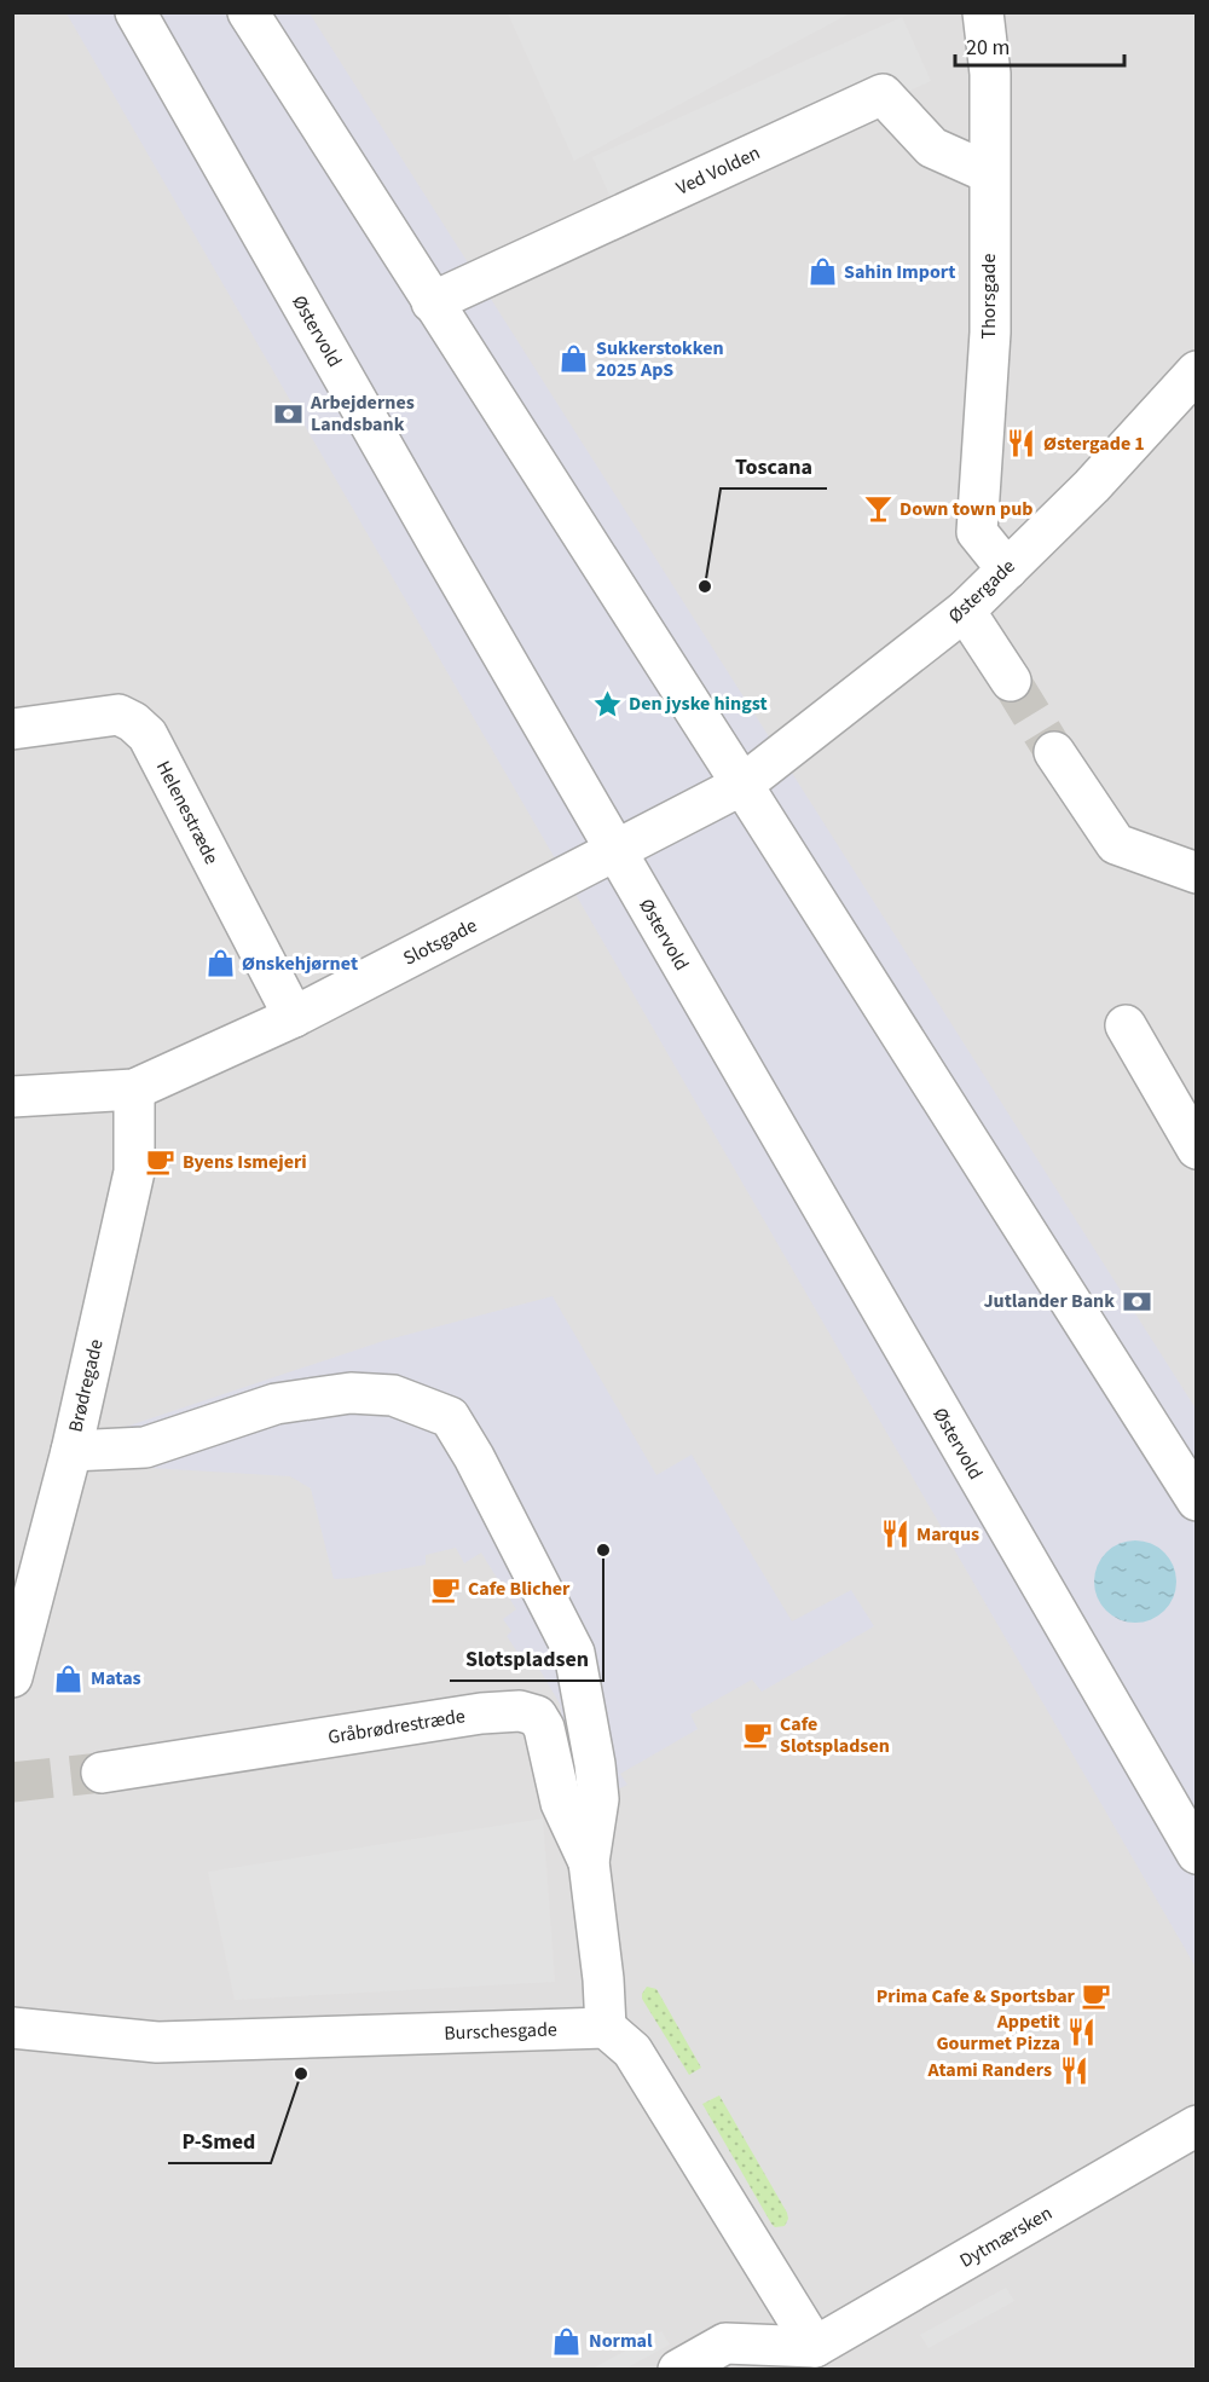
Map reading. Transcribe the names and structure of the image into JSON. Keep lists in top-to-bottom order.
{
  "streets": {
    "street": [
      "Ved Volden",
      "Thorsgade",
      "Østervold",
      "Østergade",
      "Helenestræde",
      "Slotsgade",
      "Brødregade",
      "Gråbrødrestræde",
      "Burschesgade",
      "Dytmærsken"
    ]
  },
  "crossings": [
    ["Ved Volden", "Thorsgade"],
    ["Thorsgade", "Østergade"],
    ["Østervold", "Slotsgade"],
    ["Østergade", "Slotsgade"],
    ["Helenestræde", "Slotsgade"],
    ["Slotsgade", "Brødregade"]
  ],
  "places": {
    "shop": [
      "Sahin Import",
      "Sukkerstokken 2025 ApS",
      "Ønskehjørnet",
      "Matas",
      "Normal"
    ],
    "bank": ["Arbejdernes Landsbank", "Jutlander Bank"],
    "restaurant": [
      "Østergade 1",
      "Marqus",
      "Appetit Gourmet Pizza",
      "Atami Randers"
    ],
    "bar": ["Down town pub"],
    "other": ["Toscana", "Slotspladsen", "P-Smed"],
    "place": ["Den jyske hingst"],
    "cafe": [
      "Byens Ismejeri",
      "Cafe Blicher",
      "Cafe Slotspladsen",
      "Prima Cafe & Sportsbar"
    ]
  },
  "scale_bar": "20 m"
}
